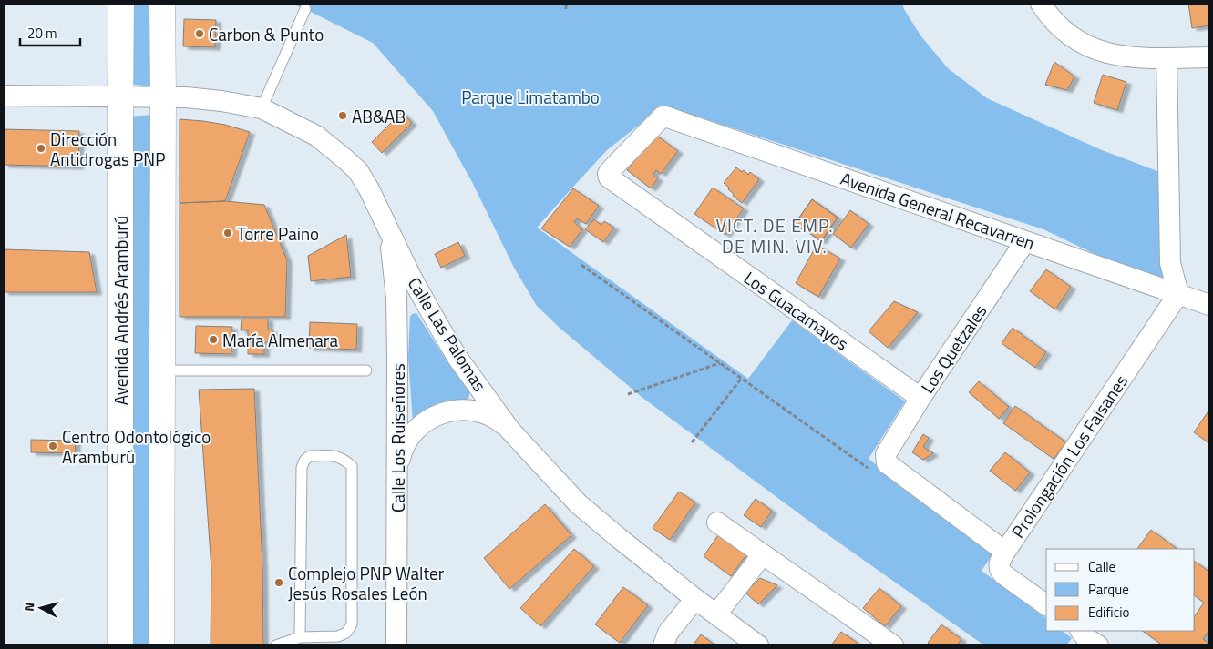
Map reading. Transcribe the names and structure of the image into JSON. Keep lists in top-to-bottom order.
{
  "streets": {
    "main road": ["Avenida Andrés Aramburú"],
    "street": [
      "Avenida General Recavarren",
      "Los Guacamayos",
      "Calle Las Palomas",
      "Los Quetzales",
      "Calle Los Ruiseñores",
      "Prolongación Los Faisanes"
    ]
  },
  "crossings": [
    ["Avenida General Recavarren", "Los Guacamayos"],
    ["Avenida General Recavarren", "Los Quetzales"],
    ["Avenida General Recavarren", "Prolongación Los Faisanes"],
    ["Avenida Andrés Aramburú", "Calle Las Palomas"],
    ["Los Guacamayos", "Los Quetzales"],
    ["Calle Las Palomas", "Calle Los Ruiseñores"]
  ],
  "districts": ["VICT. DE EMP. DE MIN. VIV."],
  "parks": ["Parque Limatambo"],
  "places": [
    "Carbon & Punto",
    "AB&AB",
    "Dirección Antidrogas PNP",
    "Torre Paino",
    "María Almenara",
    "Centro Odontológico Aramburú",
    "Complejo PNP Walter Jesús Rosales León"
  ],
  "legend": ["Calle", "Parque", "Edificio"],
  "scale_bar": "20 m",
  "north": "left"
}
